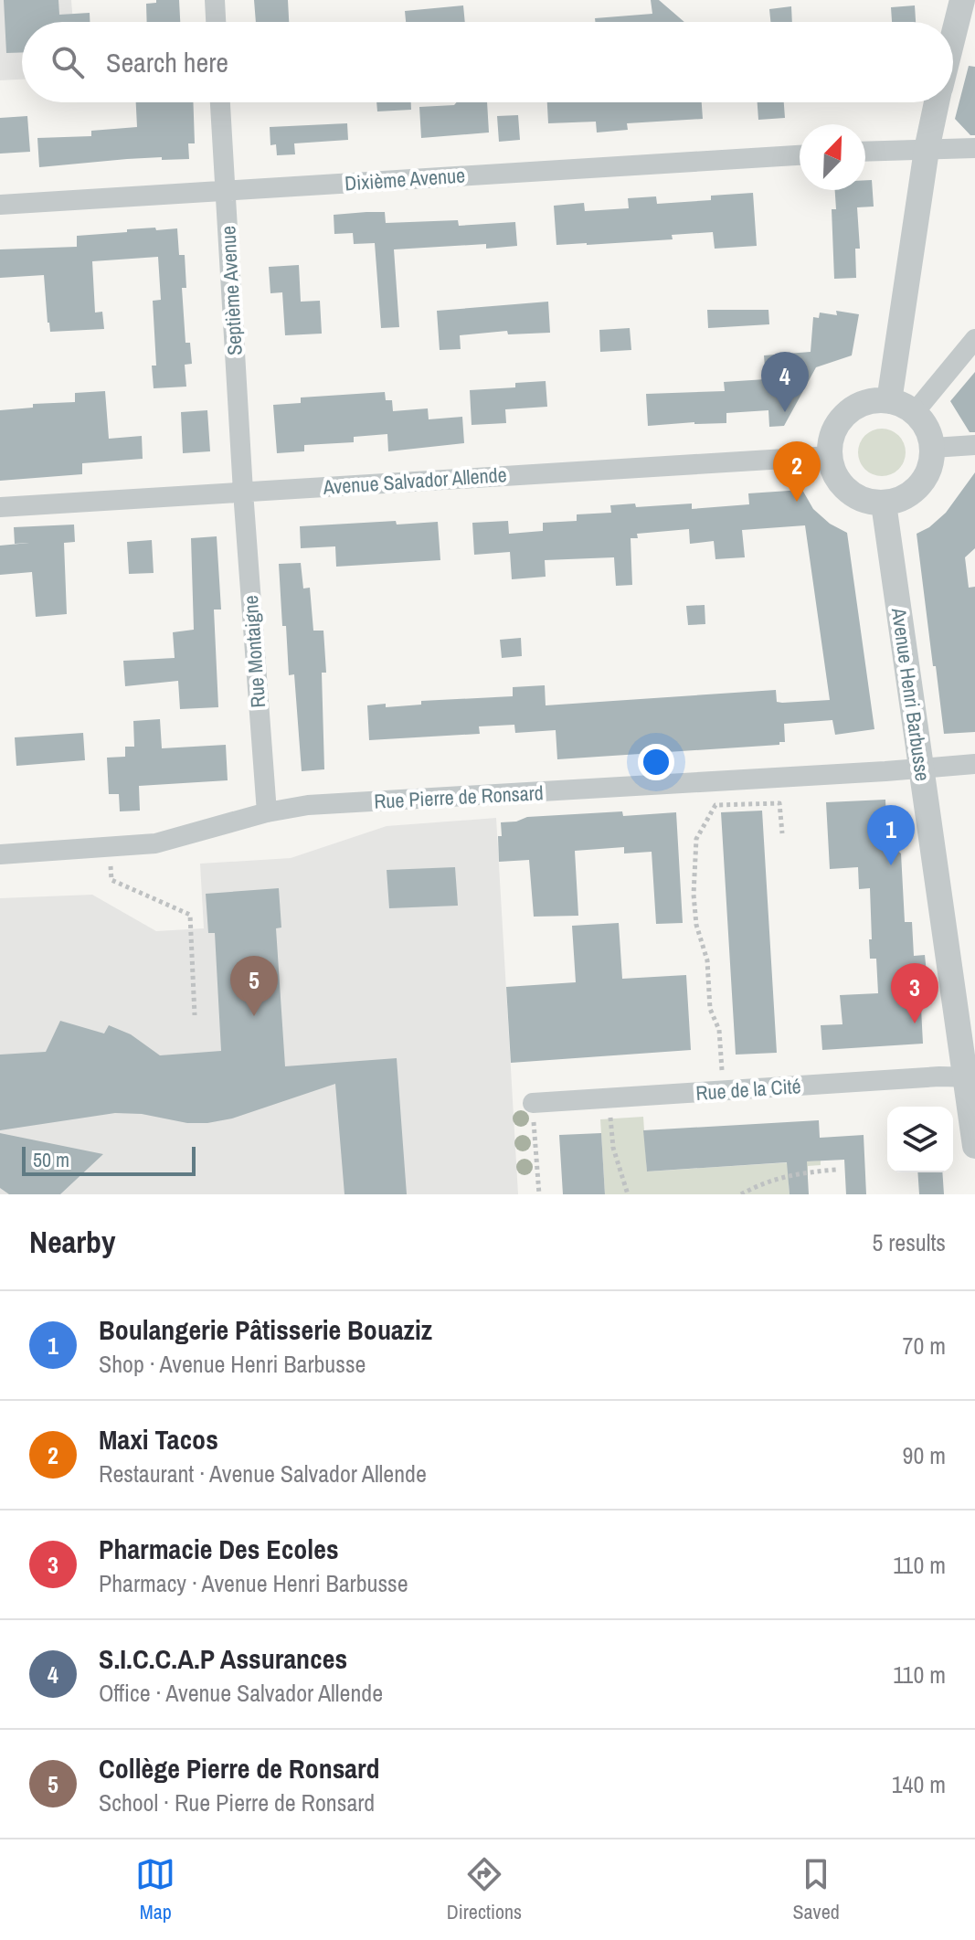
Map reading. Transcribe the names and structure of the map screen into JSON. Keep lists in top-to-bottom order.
{
  "streets": {
    "street": [
      "Dixième Avenue",
      "Septième Avenue",
      "Avenue Salvador Allende",
      "Rue Montaigne",
      "Avenue Henri Barbusse",
      "Rue Pierre de Ronsard",
      "Rue de la Cité"
    ]
  },
  "crossings": [
    ["Dixième Avenue", "Septième Avenue"],
    ["Septième Avenue", "Avenue Salvador Allende"],
    ["Septième Avenue", "Rue Montaigne"],
    ["Avenue Salvador Allende", "Rue Montaigne"],
    ["Avenue Salvador Allende", "Avenue Henri Barbusse"],
    ["Rue Montaigne", "Rue Pierre de Ronsard"],
    ["Avenue Henri Barbusse", "Rue Pierre de Ronsard"],
    ["Avenue Henri Barbusse", "Rue de la Cité"]
  ],
  "scale_bar": "50 m",
  "north": "top right",
  "page": {
    "search": "Search here",
    "pins": [
      "4",
      "2",
      "1",
      "5",
      "3"
    ],
    "scale": "50 m",
    "heading": ["Nearby", "5 results"],
    "list": [
      {
        "mark": "1",
        "name": "Boulangerie Pâtisserie Bouaziz",
        "note": "Shop · Avenue Henri Barbusse",
        "value": "70 m"
      },
      {
        "mark": "2",
        "name": "Maxi Tacos",
        "note": "Restaurant · Avenue Salvador Allende",
        "value": "90 m"
      },
      {
        "mark": "3",
        "name": "Pharmacie Des Ecoles",
        "note": "Pharmacy · Avenue Henri Barbusse",
        "value": "110 m"
      },
      {
        "mark": "4",
        "name": "S.I.C.C.A.P Assurances",
        "note": "Office · Avenue Salvador Allende",
        "value": "110 m"
      },
      {
        "mark": "5",
        "name": "Collège Pierre de Ronsard",
        "note": "School · Rue Pierre de Ronsard",
        "value": "140 m"
      }
    ],
    "nav": ["Map", "Directions", "Saved"]
  }
}
